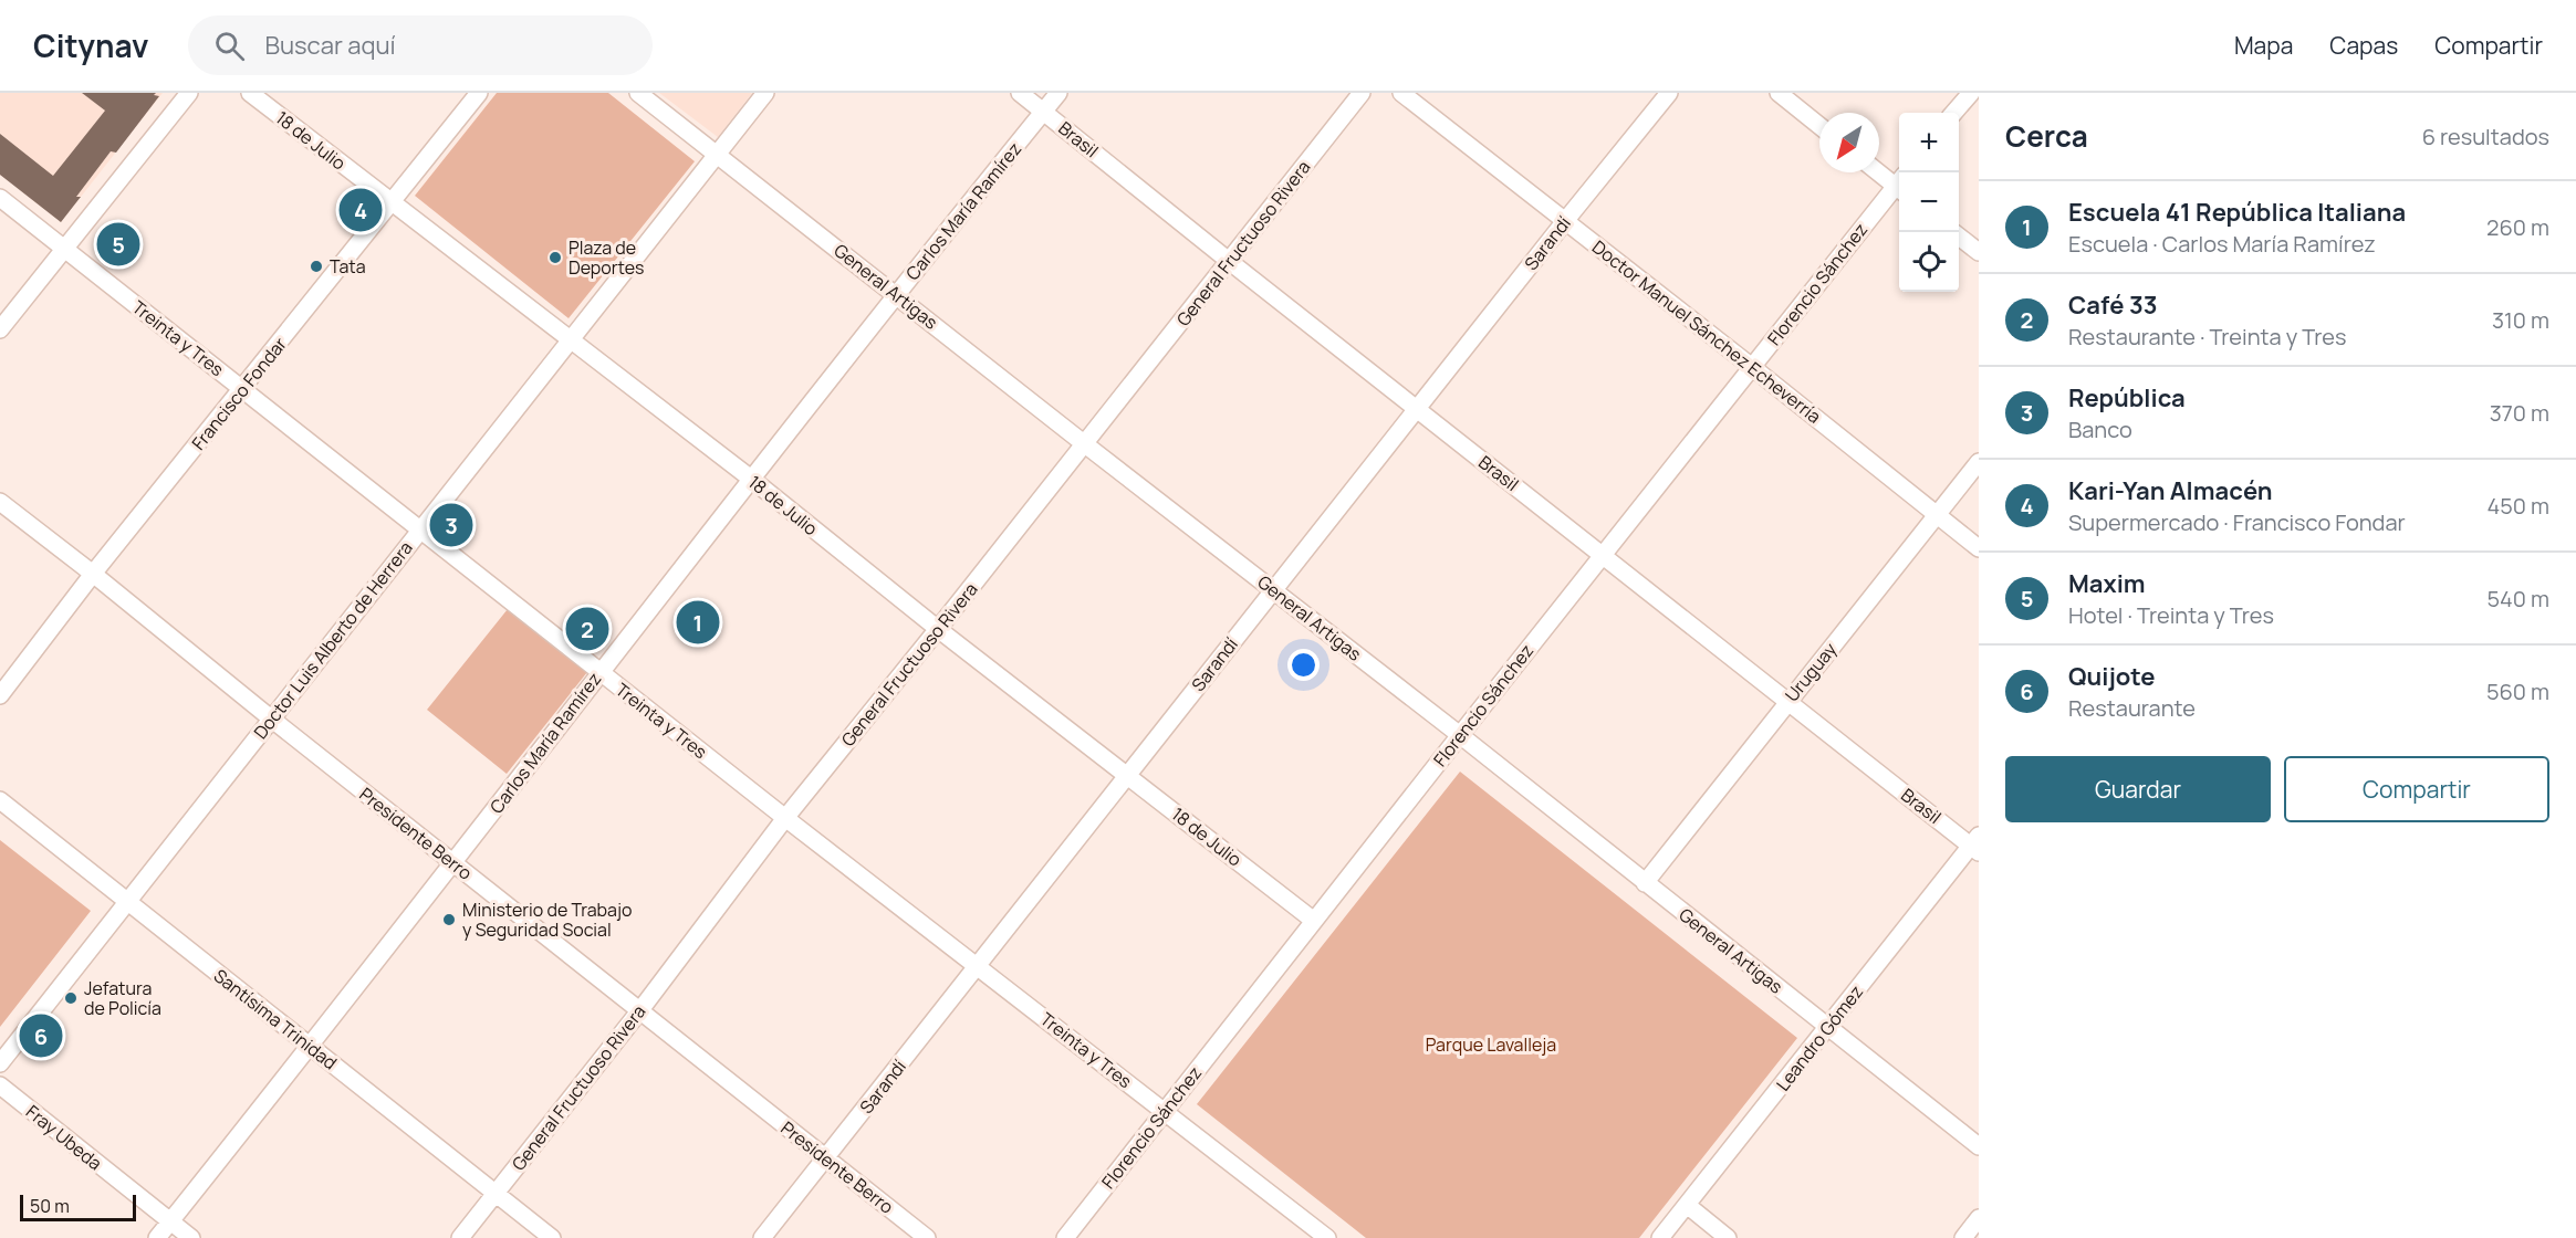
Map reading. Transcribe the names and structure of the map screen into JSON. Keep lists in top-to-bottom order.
{
  "streets": {
    "street": [
      "Brasil",
      "18 de Julio",
      "Carlos María Ramírez",
      "General Fructuoso Rivera",
      "Sarandí",
      "Florencio Sánchez",
      "General Artigas",
      "Doctor Manuel Sánchez Echeverría",
      "Treinta y Tres",
      "Francisco Fondar",
      "Doctor Luis Alberto de Herrera",
      "Uruguay",
      "Presidente Berro",
      "Santísima Trinidad",
      "Leandro Gómez",
      "Fray Ubeda"
    ]
  },
  "crossings": [
    ["Brasil", "Carlos María Ramírez"],
    ["Brasil", "General Fructuoso Rivera"],
    ["Brasil", "Sarandí"],
    ["Brasil", "Florencio Sánchez"],
    ["Brasil", "Uruguay"],
    ["Brasil", "Leandro Gómez"],
    ["18 de Julio", "Carlos María Ramírez"],
    ["18 de Julio", "General Fructuoso Rivera"],
    ["18 de Julio", "Sarandí"],
    ["18 de Julio", "Florencio Sánchez"],
    ["18 de Julio", "Francisco Fondar"],
    ["18 de Julio", "Doctor Luis Alberto de Herrera"],
    ["Carlos María Ramírez", "General Artigas"],
    ["Carlos María Ramírez", "Treinta y Tres"],
    ["Carlos María Ramírez", "Presidente Berro"],
    ["Carlos María Ramírez", "Santísima Trinidad"],
    ["Carlos María Ramírez", "Fray Ubeda"],
    ["General Fructuoso Rivera", "General Artigas"],
    ["General Fructuoso Rivera", "Treinta y Tres"],
    ["General Fructuoso Rivera", "Presidente Berro"],
    ["General Fructuoso Rivera", "Santísima Trinidad"],
    ["Sarandí", "General Artigas"],
    ["Sarandí", "Doctor Manuel Sánchez Echeverría"],
    ["Sarandí", "Treinta y Tres"],
    ["Sarandí", "Presidente Berro"],
    ["Florencio Sánchez", "General Artigas"],
    ["Florencio Sánchez", "Doctor Manuel Sánchez Echeverría"],
    ["Florencio Sánchez", "Treinta y Tres"],
    ["General Artigas", "Doctor Luis Alberto de Herrera"],
    ["General Artigas", "Uruguay"],
    ["General Artigas", "Leandro Gómez"],
    ["Doctor Manuel Sánchez Echeverría", "Uruguay"],
    ["Treinta y Tres", "Francisco Fondar"],
    ["Treinta y Tres", "Doctor Luis Alberto de Herrera"],
    ["Francisco Fondar", "Presidente Berro"],
    ["Doctor Luis Alberto de Herrera", "Presidente Berro"],
    ["Doctor Luis Alberto de Herrera", "Santísima Trinidad"]
  ],
  "parks": ["Parque Lavalleja"],
  "places": [
    "Plaza de Deportes",
    "Tata",
    "Ministerio de Trabajo y Seguridad Social",
    "Jefatura de Policía"
  ],
  "scale_bar": "50 m",
  "north": "bottom left",
  "page": {
    "header": "Citynav",
    "search": "Buscar aquí",
    "nav": ["Mapa", "Capas", "Compartir"],
    "heading": ["Cerca", "6 resultados"],
    "map_buttons": ["+", "−"],
    "list": [
      {
        "mark": "1",
        "name": "Escuela 41 República Italiana",
        "note": "Escuela · Carlos María Ramírez",
        "value": "260 m"
      },
      {
        "mark": "2",
        "name": "Café 33",
        "note": "Restaurante · Treinta y Tres",
        "value": "310 m"
      },
      {
        "mark": "3",
        "name": "República",
        "note": "Banco",
        "value": "370 m"
      },
      {
        "mark": "4",
        "name": "Kari-Yan Almacén",
        "note": "Supermercado · Francisco Fondar",
        "value": "450 m"
      },
      {
        "mark": "5",
        "name": "Maxim",
        "note": "Hotel · Treinta y Tres",
        "value": "540 m"
      },
      {
        "mark": "6",
        "name": "Quijote",
        "note": "Restaurante",
        "value": "560 m"
      }
    ],
    "pins": [
      "4",
      "5",
      "3",
      "1",
      "2",
      "6"
    ],
    "buttons": ["Guardar", "Compartir"],
    "scale": "50 m"
  }
}
